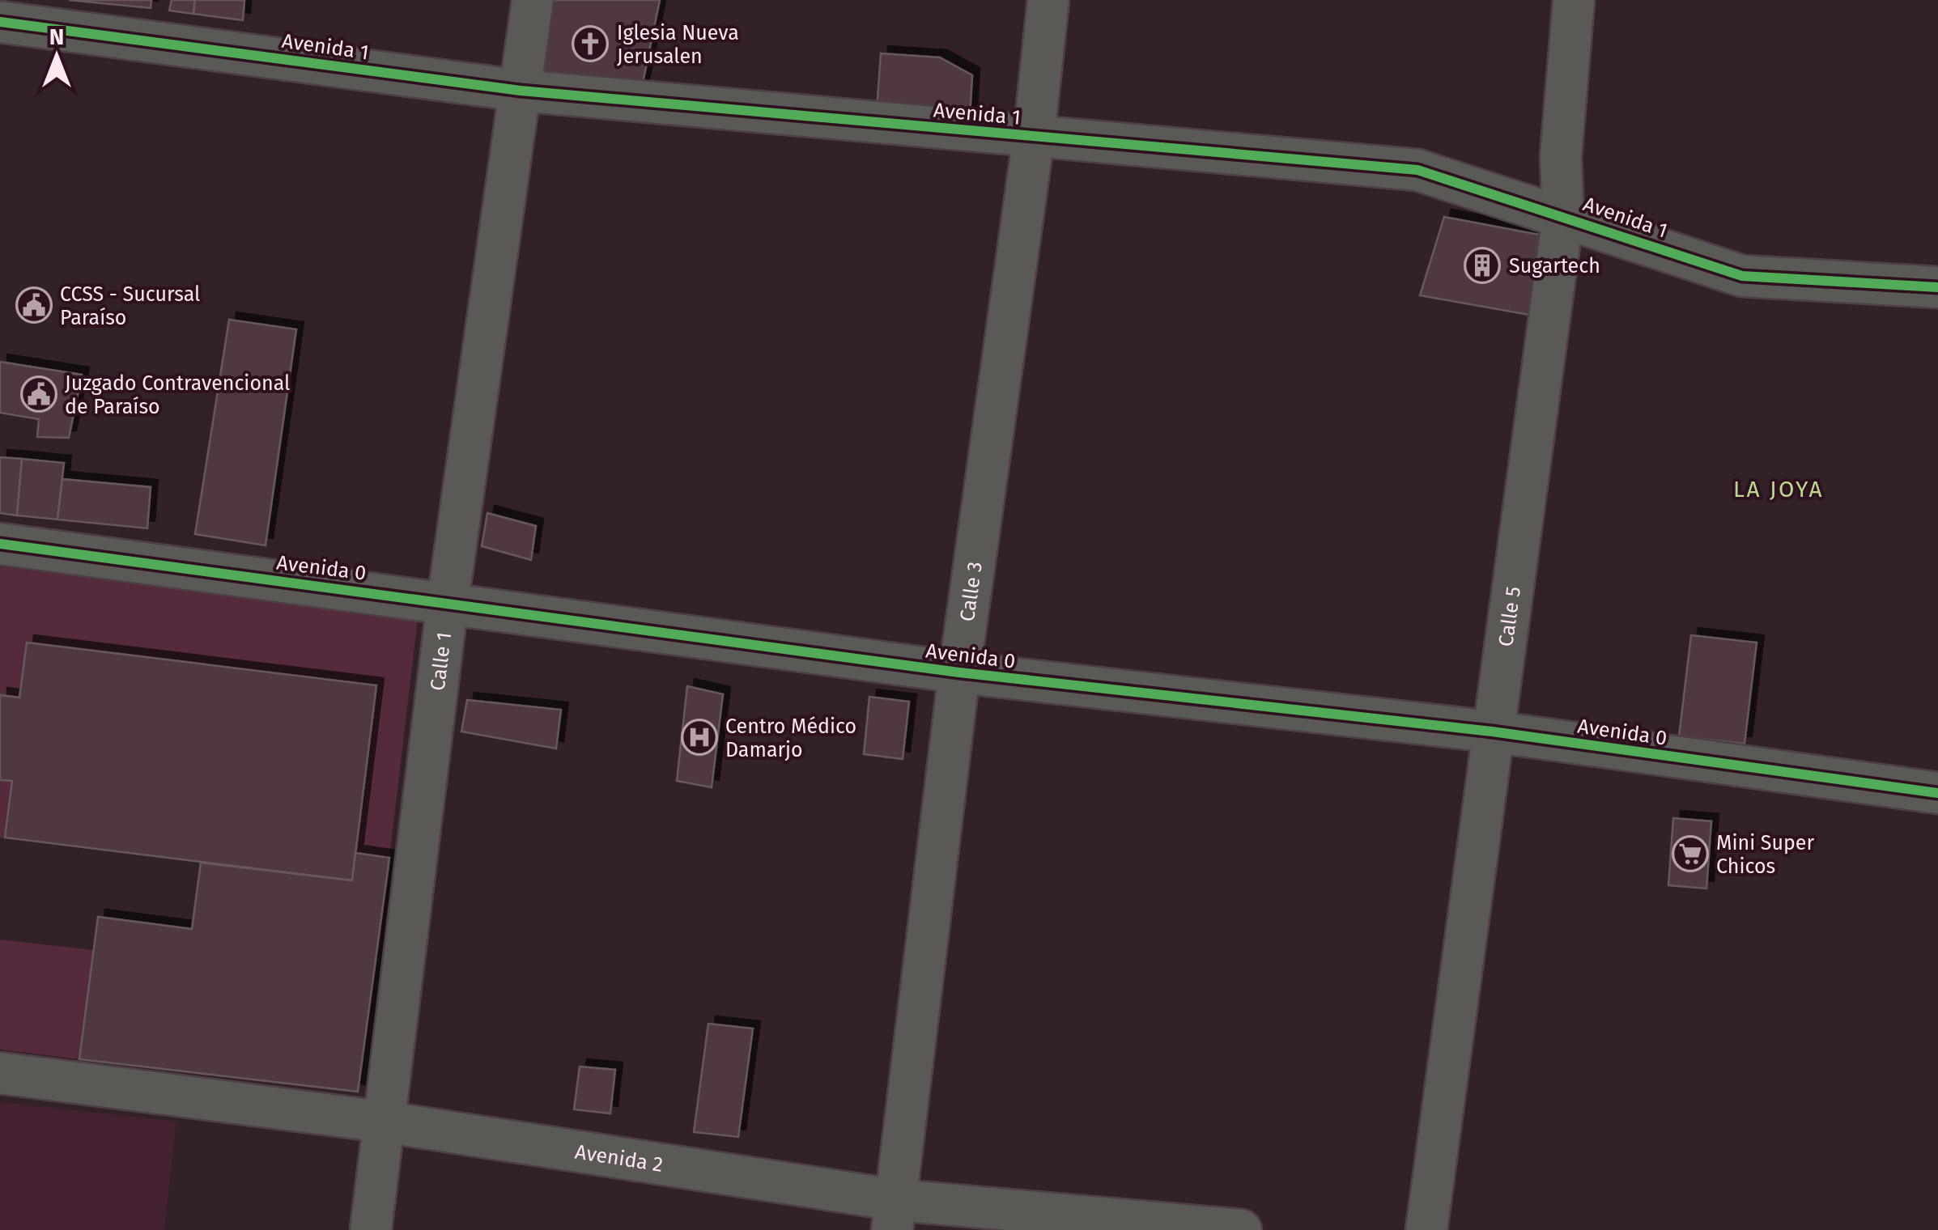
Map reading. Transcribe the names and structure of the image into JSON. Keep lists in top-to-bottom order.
{
  "streets": {
    "street": [
      "Avenida 1",
      "Avenida 0",
      "Calle 3",
      "Calle 5",
      "Calle 1",
      "Avenida 2"
    ]
  },
  "crossings": [
    ["Avenida 1", "Calle 3"],
    ["Avenida 1", "Calle 5"],
    ["Avenida 1", "Calle 1"],
    ["Avenida 0", "Calle 3"],
    ["Avenida 0", "Calle 5"],
    ["Avenida 0", "Calle 1"],
    ["Calle 3", "Avenida 2"],
    ["Calle 1", "Avenida 2"]
  ],
  "districts": ["LA JOYA"],
  "places": {
    "church": ["Iglesia Nueva Jerusalen"],
    "building": ["Sugartech"],
    "public building": ["CCSS - Sucursal Paraíso", "Juzgado Contravencional de Paraíso"],
    "hospital": ["Centro Médico Damarjo"],
    "supermarket": ["Mini Super Chicos"]
  },
  "north": "top"
}
